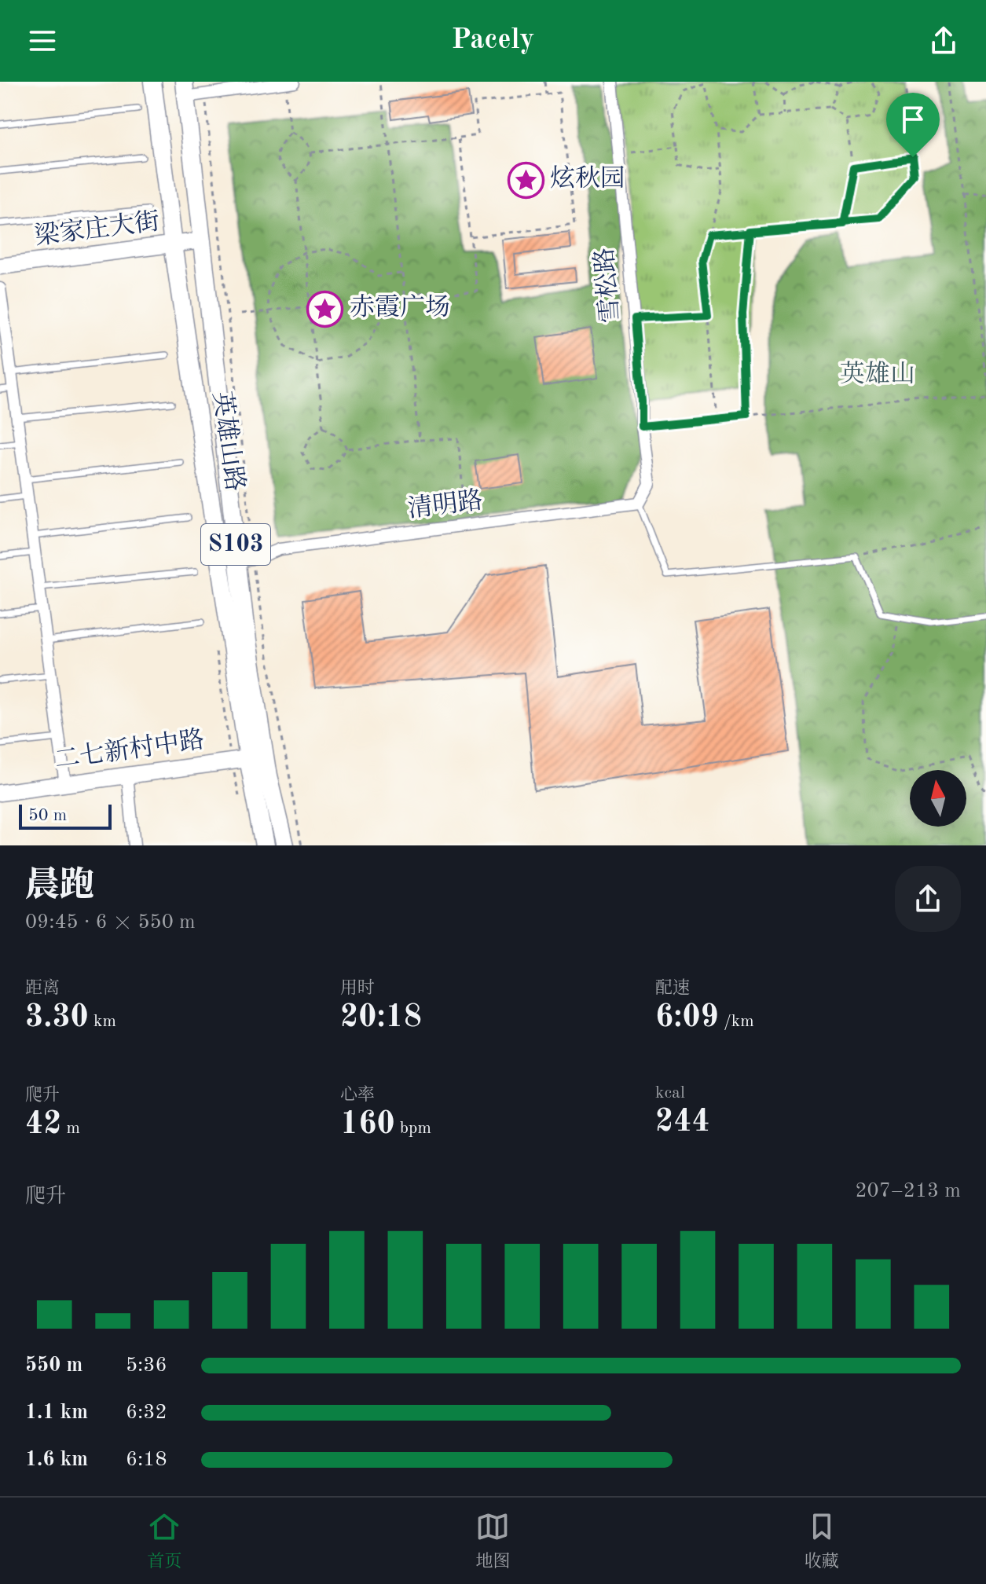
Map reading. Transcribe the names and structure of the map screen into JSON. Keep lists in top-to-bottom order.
{
  "streets": {
    "main road": ["英雄山路", "S103"],
    "street": [
      "梁家庄大街",
      "雪松路",
      "清明路",
      "二七新村中路"
    ]
  },
  "crossings": [
    ["梁家庄大街", "英雄山路"],
    ["雪松路", "清明路"],
    ["英雄山路", "清明路"],
    ["英雄山路", "二七新村中路"]
  ],
  "parks": ["英雄山"],
  "places": {
    "place": ["炫秋园", "赤霞广场"]
  },
  "scale_bar": "50 m",
  "north": "top",
  "page": {
    "header": "Pacely",
    "scale": "50 m",
    "heading": ["晨跑", "09:45 · 6 × 550 m"],
    "stats": [
      ["距离", "3.30 km"],
      ["用时", "20:18"],
      ["配速", "6:09 /km"],
      ["爬升", "42 m"],
      ["心率", "160 bpm"],
      ["kcal", "244"]
    ],
    "chart": ["爬升", "207–213 m"],
    "list": [
      {
        "name": "550 m",
        "note": "5:36"
      },
      {
        "name": "1.1 km",
        "note": "6:32"
      },
      {
        "name": "1.6 km",
        "note": "6:18"
      }
    ],
    "tabs": ["首页", "地图", "收藏"]
  }
}
